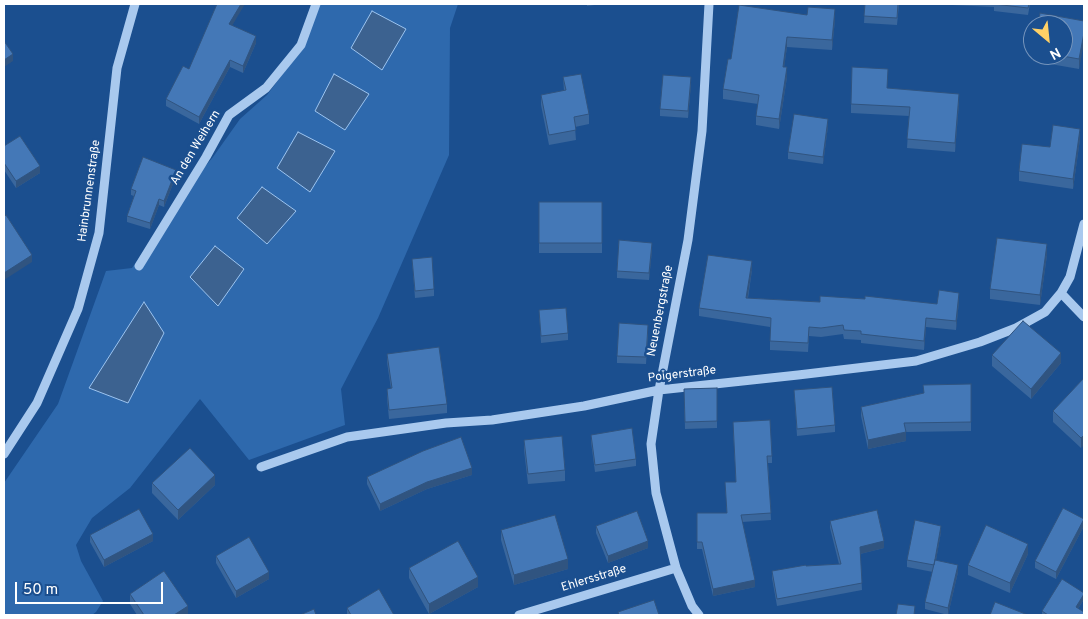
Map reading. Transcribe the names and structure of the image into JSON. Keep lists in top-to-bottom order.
{
  "streets": {
    "street": [
      "An den Weihern",
      "Hainbrunnenstraße",
      "Neuenbergstraße",
      "Poigerstraße",
      "Ehlersstraße"
    ]
  },
  "crossings": [
    ["Neuenbergstraße", "Poigerstraße"],
    ["Neuenbergstraße", "Ehlersstraße"]
  ],
  "scale_bar": "50 m",
  "north": "bottom right"
}
